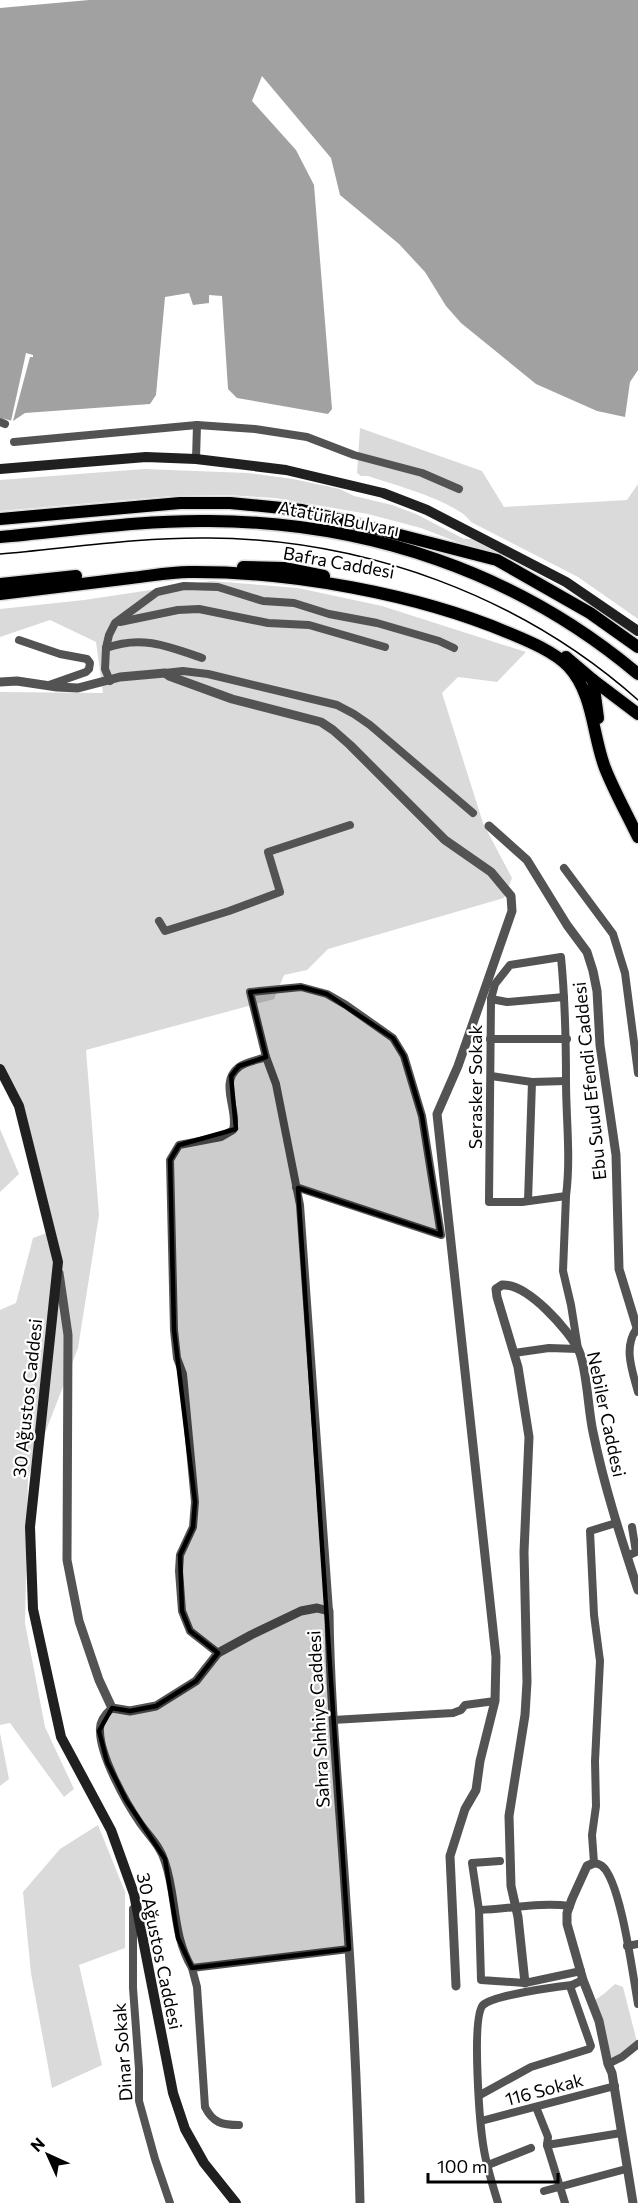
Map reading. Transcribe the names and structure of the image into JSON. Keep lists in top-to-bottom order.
{
  "streets": {
    "main road": ["Atatürk Bulvarı", "Bafra Caddesi", "30 Ağustos Caddesi"],
    "street": [
      "Ebu Suud Efendi Caddesi",
      "Serasker Sokak",
      "Nebiler Caddesi",
      "Sahra Sıhhiye Caddesi",
      "Dinar Sokak",
      "116 Sokak"
    ]
  },
  "crossings": [
    ["30 Ağustos Caddesi", "Dinar Sokak"]
  ],
  "scale_bar": "100 m",
  "north": "top left"
}
